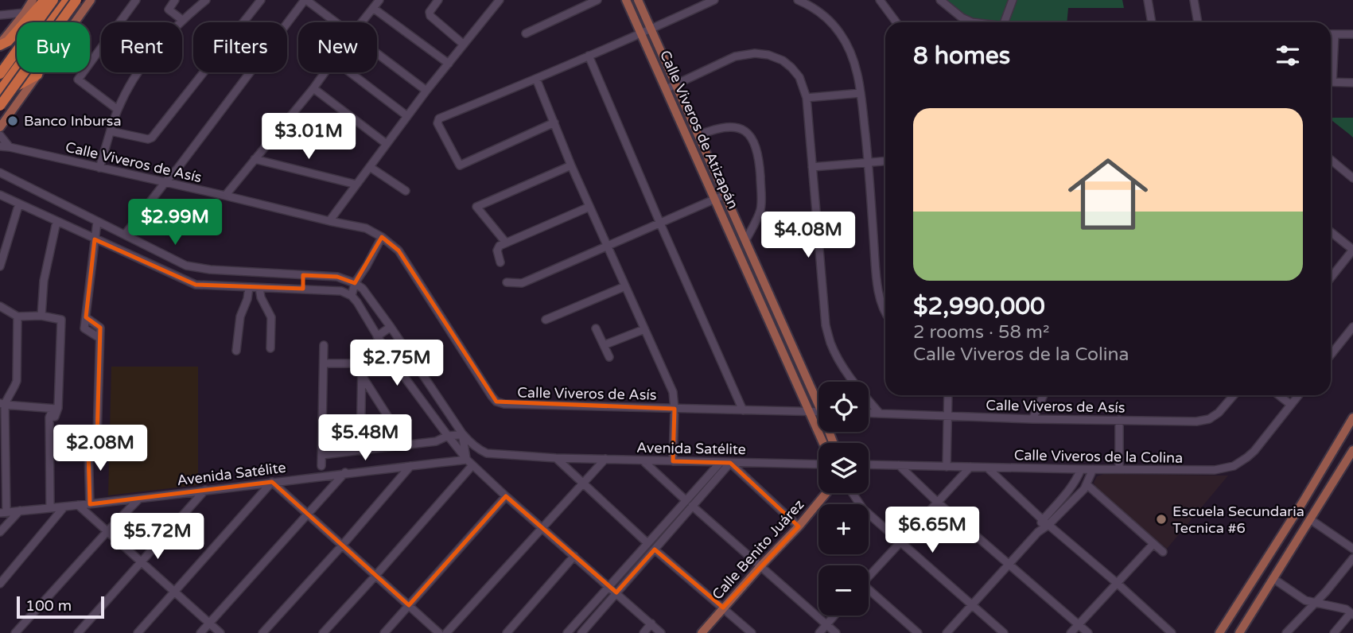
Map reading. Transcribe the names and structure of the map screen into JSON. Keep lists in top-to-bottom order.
{
  "streets": {
    "main road": ["Calle Viveros de Atizapán", "Calle Benito Juárez"],
    "street": ["Calle Viveros de Asís", "Avenida Satélite", "Calle Viveros de la Colina"]
  },
  "crossings": [
    ["Calle Viveros de Atizapán", "Calle Viveros de Asís"]
  ],
  "places": ["Banco Inbursa", "Escuela Secundaria Tecnica #6"],
  "scale_bar": "100 m",
  "page": {
    "chip": [
      "Buy",
      "Rent",
      "Filters",
      "New"
    ],
    "heading": "8 homes",
    "list": [
      {
        "name": "$2,990,000",
        "note": "2 rooms · 58 m² · Calle Viveros de la Colina"
      }
    ],
    "price": [
      "$3.01M",
      "$2.99M",
      "$4.08M",
      "$2.75M",
      "$5.48M",
      "$2.08M",
      "$6.65M",
      "$5.72M"
    ],
    "map_buttons": ["+", "−"],
    "scale": "100 m"
  }
}
